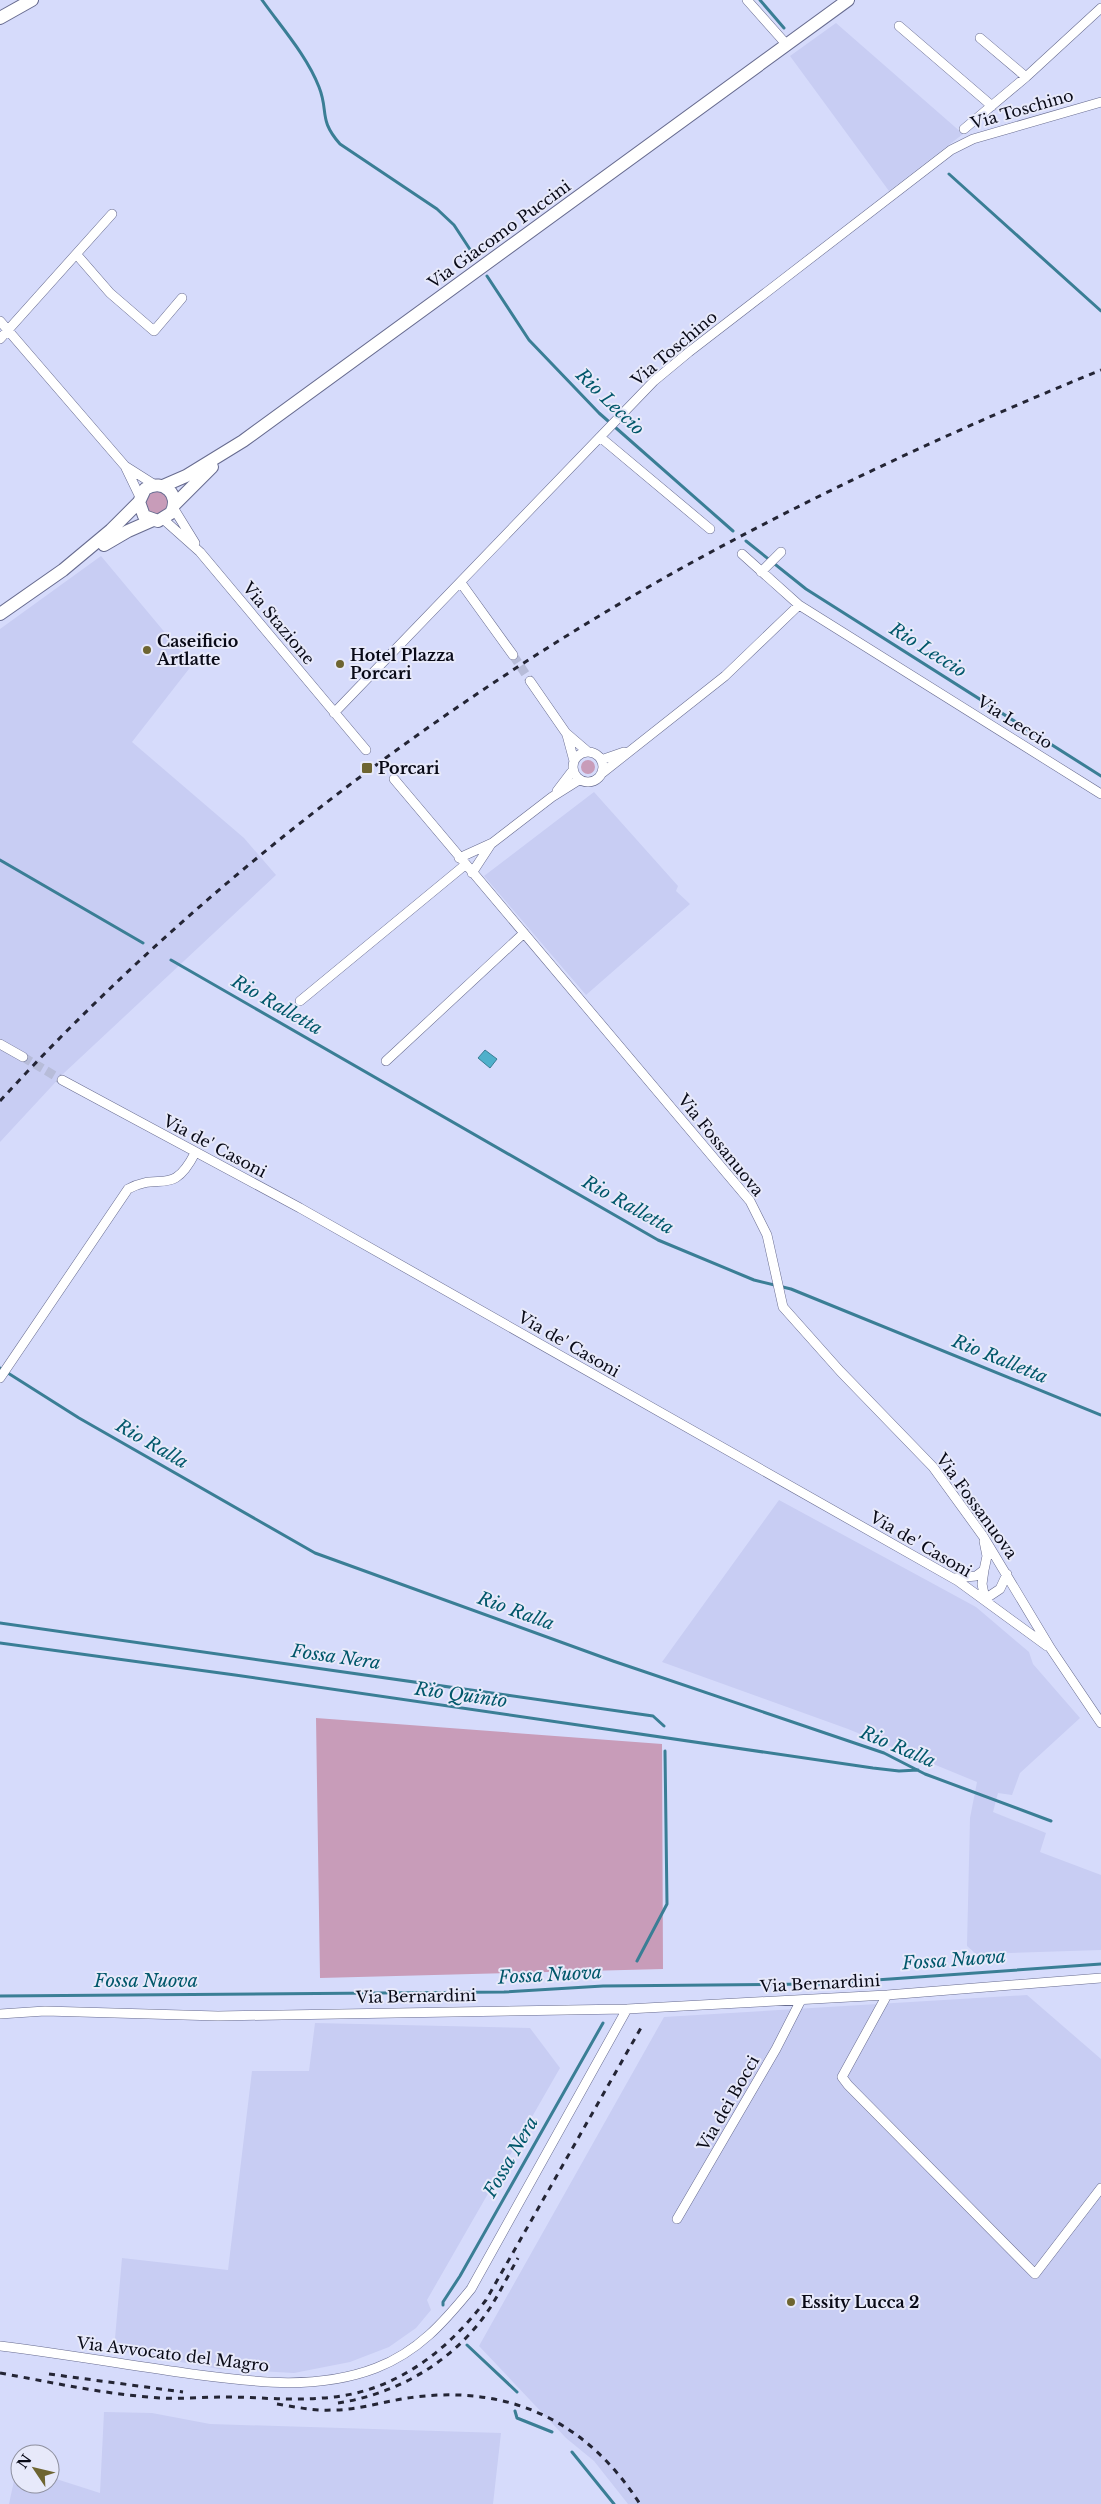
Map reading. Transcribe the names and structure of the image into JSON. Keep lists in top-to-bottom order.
{
  "streets": {
    "main road": ["Via Giacomo Puccini"],
    "street": [
      "Via Toschino",
      "Via Stazione",
      "Via Leccio",
      "Via Fossanuova",
      "Via de' Casoni",
      "Via Bernardini",
      "Via dei Bocci",
      "Via Avvocato del Magro"
    ]
  },
  "crossings": [
    ["Via Toschino", "Via Stazione"],
    ["Via Giacomo Puccini", "Via Stazione"],
    ["Via Fossanuova", "Via de' Casoni"],
    ["Via Bernardini", "Via dei Bocci"],
    ["Via Bernardini", "Via Avvocato del Magro"]
  ],
  "water": [
    "Rio Leccio",
    "Rio Ralletta",
    "Rio Ralla",
    "Fossa Nera",
    "Rio Quinto",
    "Fossa Nuova"
  ],
  "places": {
    "other": ["Caseificio Artlatte", "Hotel Plazza Porcari", "Essity Lucca 2"],
    "transit": ["Porcari"]
  },
  "north": "top left"
}
